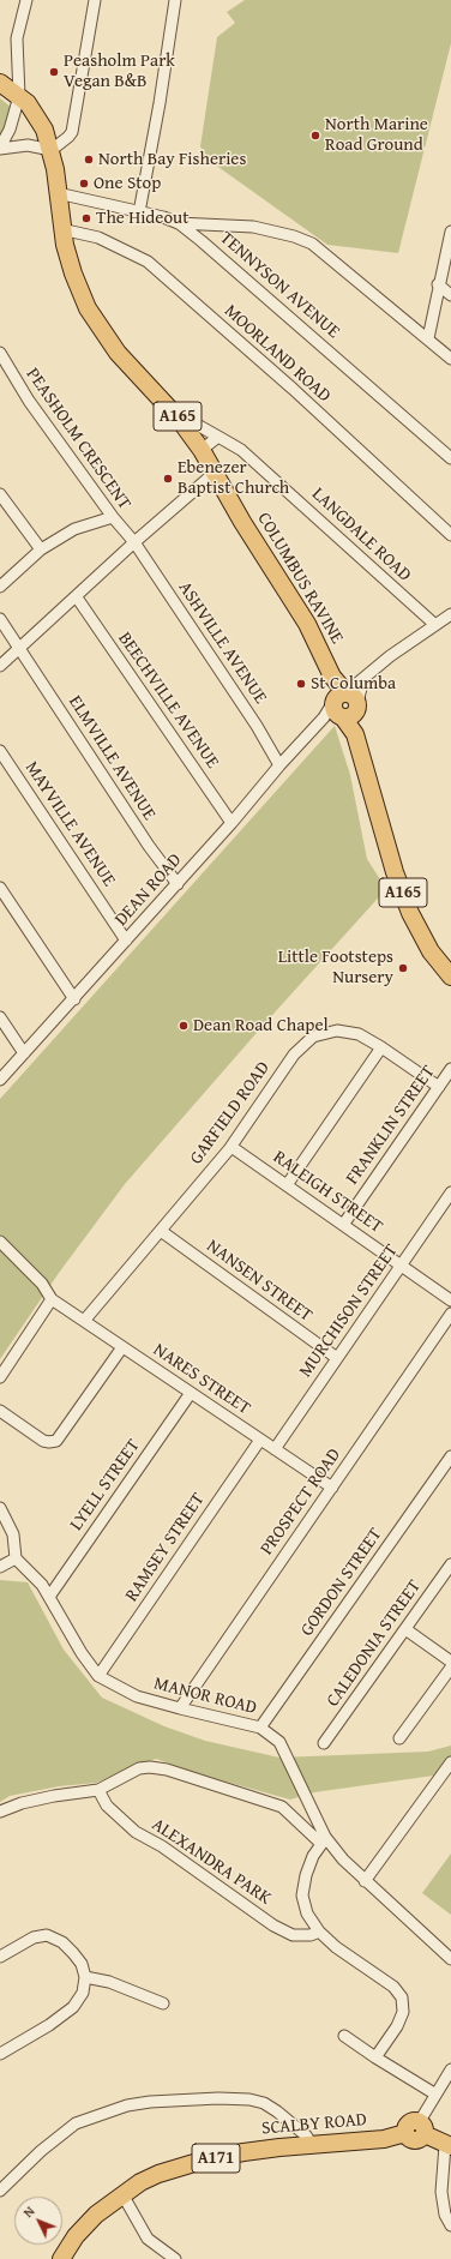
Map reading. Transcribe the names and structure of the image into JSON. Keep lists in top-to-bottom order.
{
  "streets": {
    "main road": [
      "A165",
      "COLUMBUS RAVINE",
      "SCALBY ROAD",
      "A171"
    ],
    "street": [
      "TENNYSON AVENUE",
      "MOORLAND ROAD",
      "PEASHOLM CRESCENT",
      "LANGDALE ROAD",
      "ASHVILLE AVENUE",
      "BEECHVILLE AVENUE",
      "ELMVILLE AVENUE",
      "MAYVILLE AVENUE",
      "DEAN ROAD",
      "GARFIELD ROAD",
      "FRANKLIN STREET",
      "RALEIGH STREET",
      "NANSEN STREET",
      "MURCHISON STREET",
      "NARES STREET",
      "LYELL STREET",
      "PROSPECT ROAD",
      "RAMSEY STREET",
      "GORDON STREET",
      "CALEDONIA STREET",
      "MANOR ROAD",
      "ALEXANDRA PARK"
    ]
  },
  "crossings": [
    ["TENNYSON AVENUE", "COLUMBUS RAVINE"],
    ["MOORLAND ROAD", "COLUMBUS RAVINE"],
    ["A165", "COLUMBUS RAVINE"],
    ["A165", "DEAN ROAD"],
    ["PEASHOLM CRESCENT", "ASHVILLE AVENUE"],
    ["LANGDALE ROAD", "COLUMBUS RAVINE"],
    ["LANGDALE ROAD", "DEAN ROAD"],
    ["COLUMBUS RAVINE", "DEAN ROAD"],
    ["ASHVILLE AVENUE", "DEAN ROAD"],
    ["BEECHVILLE AVENUE", "DEAN ROAD"],
    ["ELMVILLE AVENUE", "DEAN ROAD"],
    ["MAYVILLE AVENUE", "DEAN ROAD"],
    ["GARFIELD ROAD", "FRANKLIN STREET"],
    ["GARFIELD ROAD", "RALEIGH STREET"],
    ["GARFIELD ROAD", "NANSEN STREET"],
    ["GARFIELD ROAD", "NARES STREET"],
    ["FRANKLIN STREET", "RALEIGH STREET"],
    ["RALEIGH STREET", "MURCHISON STREET"],
    ["NANSEN STREET", "MURCHISON STREET"],
    ["MURCHISON STREET", "NARES STREET"],
    ["NARES STREET", "LYELL STREET"],
    ["NARES STREET", "PROSPECT ROAD"],
    ["NARES STREET", "RAMSEY STREET"],
    ["LYELL STREET", "MANOR ROAD"],
    ["PROSPECT ROAD", "MANOR ROAD"],
    ["RAMSEY STREET", "MANOR ROAD"],
    ["GORDON STREET", "MANOR ROAD"]
  ],
  "places": [
    "Peasholm Park Vegan B&B",
    "North Marine Road Ground",
    "North Bay Fisheries",
    "One Stop",
    "The Hideout",
    "Ebenezer Baptist Church",
    "St Columba",
    "Little Footsteps Nursery",
    "Dean Road Chapel"
  ],
  "north": "top left"
}
